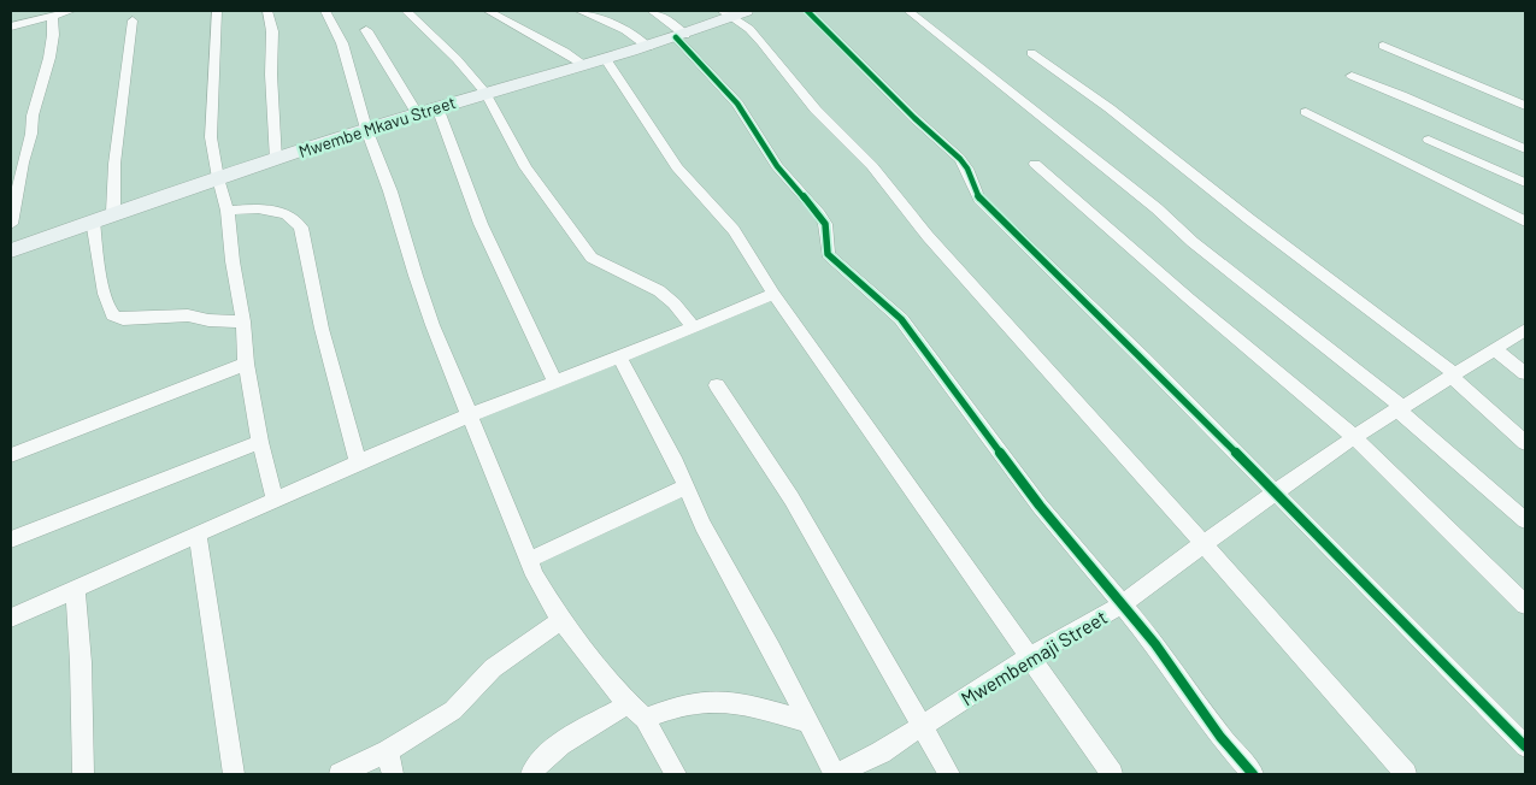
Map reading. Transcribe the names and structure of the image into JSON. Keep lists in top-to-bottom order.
{
  "streets": {
    "street": ["Mwembe Mkavu Street", "Mwembemaji Street"]
  }
}
